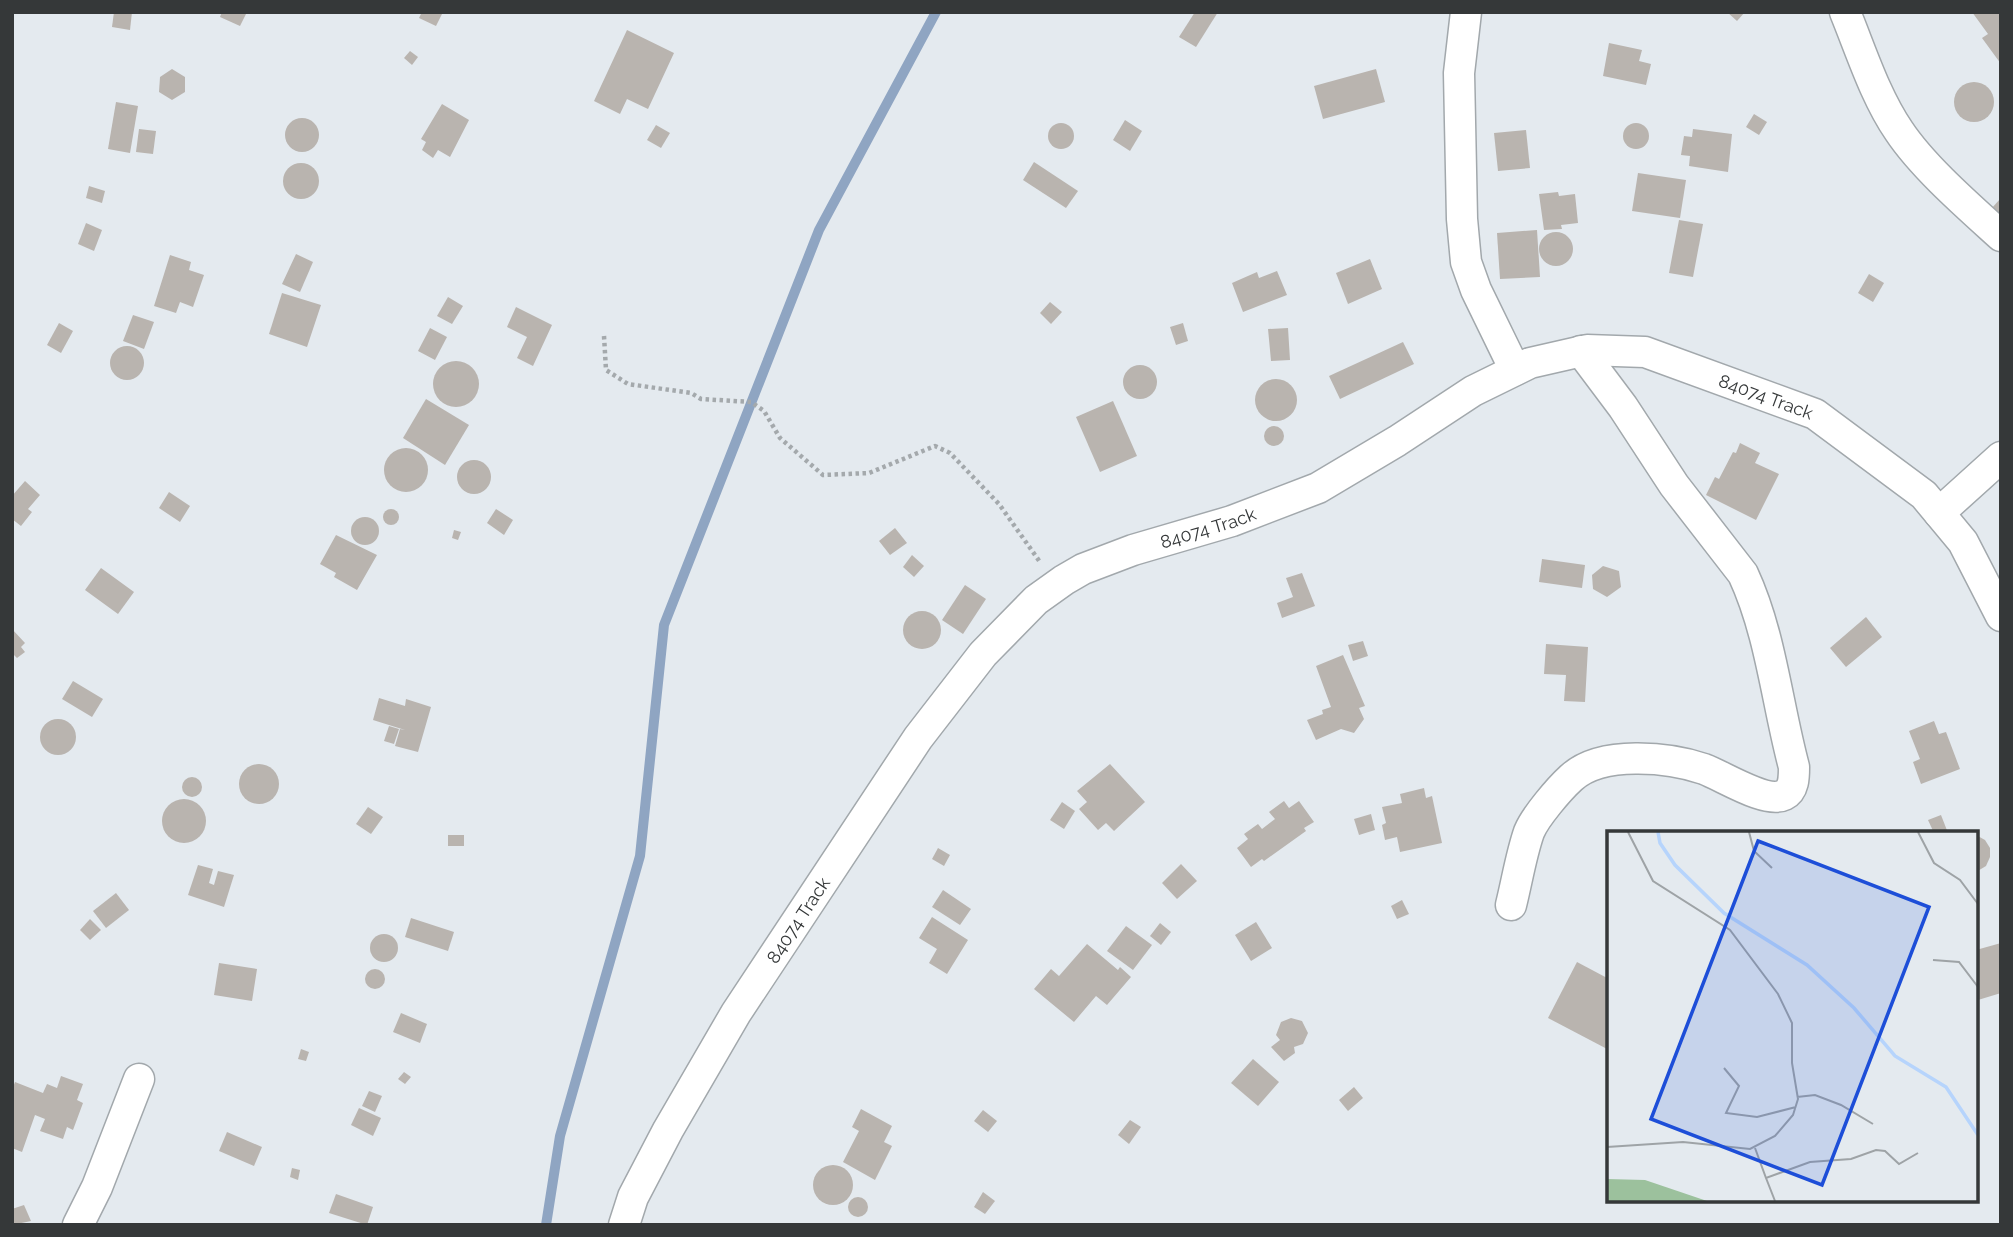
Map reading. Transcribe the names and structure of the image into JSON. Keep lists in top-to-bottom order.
{
  "streets": {
    "street": ["84074 Track"]
  }
}
